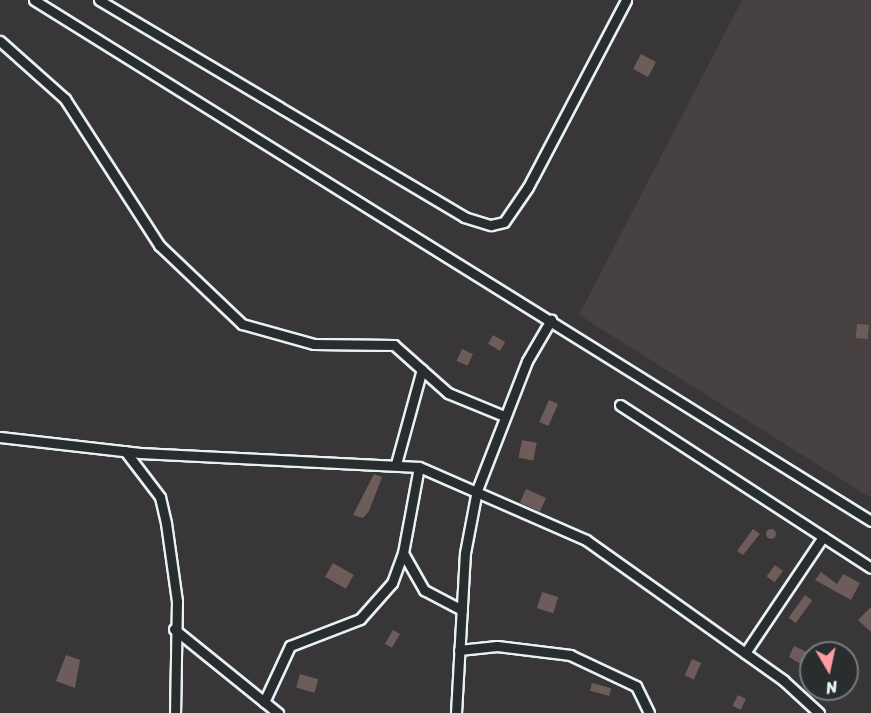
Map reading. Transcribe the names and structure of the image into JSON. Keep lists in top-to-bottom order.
{
  "north": "bottom"
}
